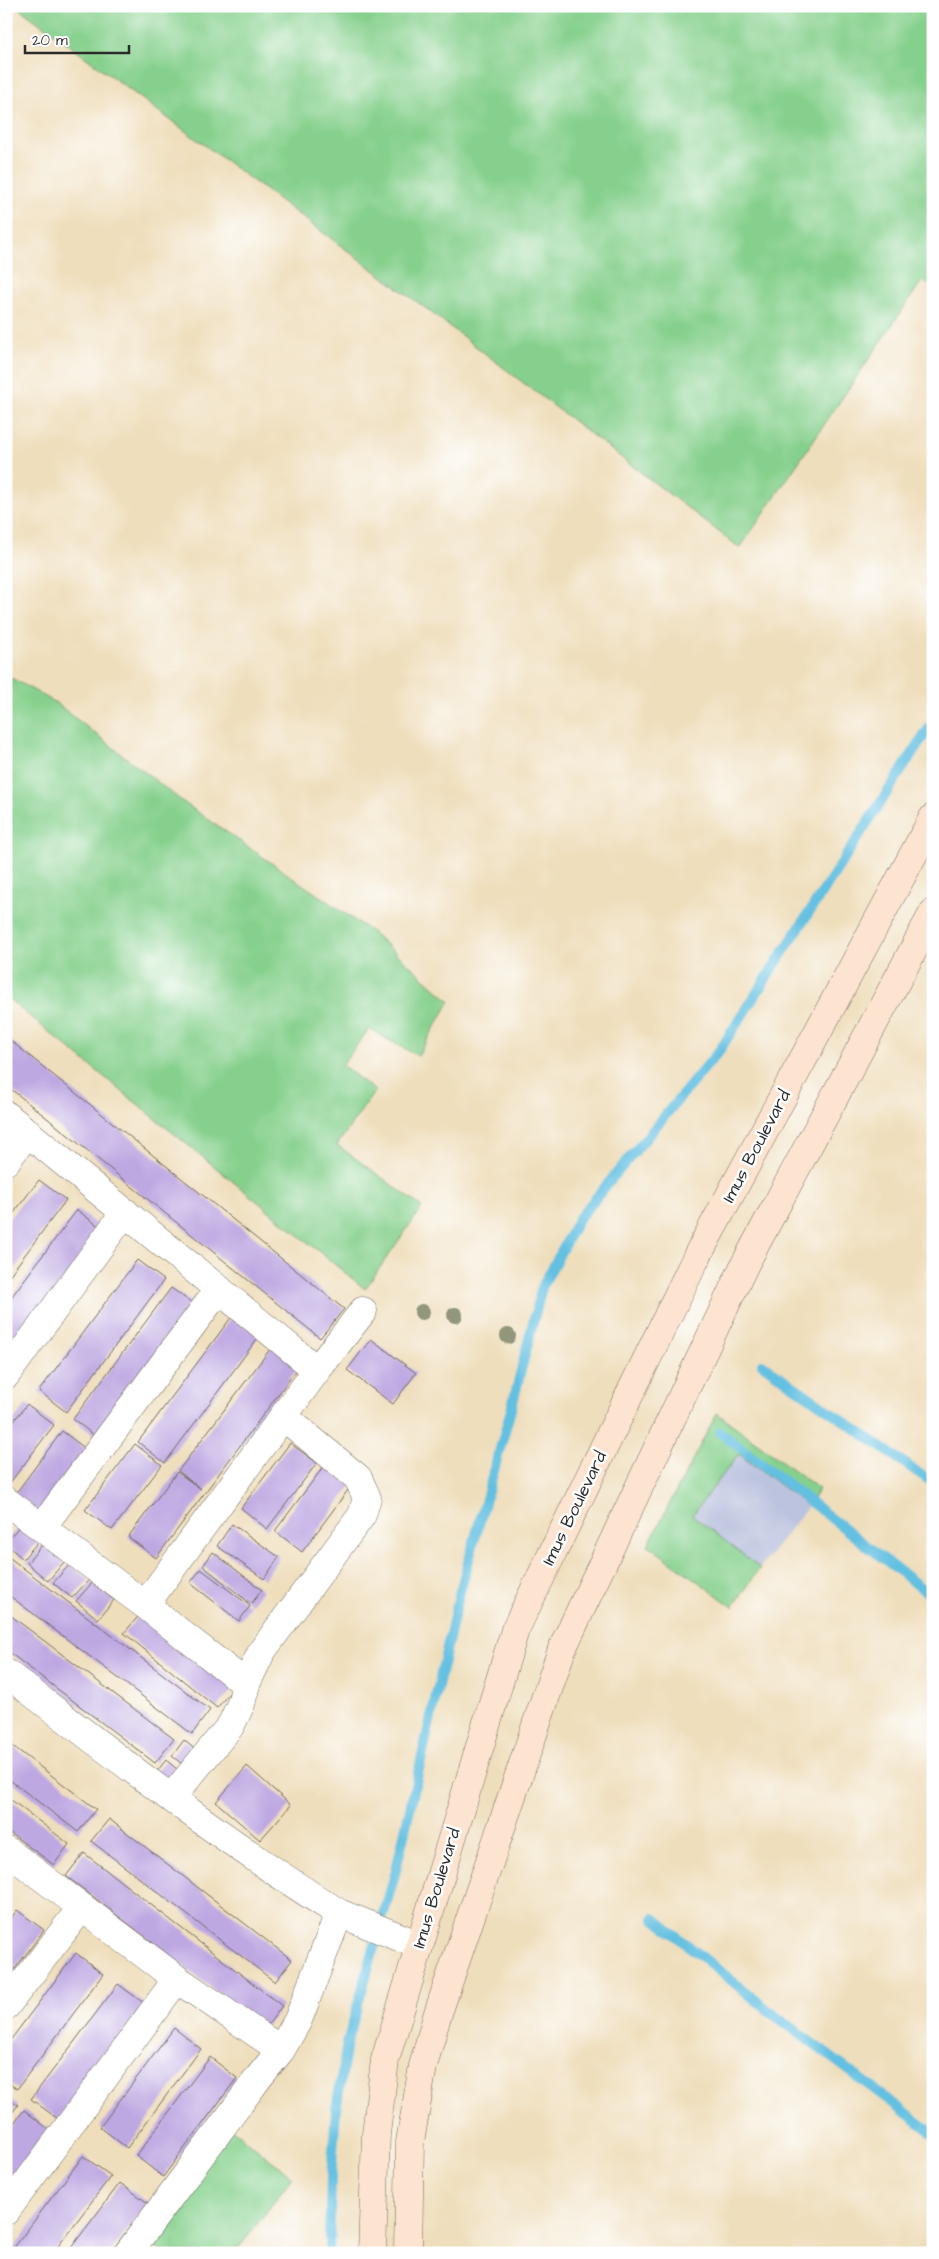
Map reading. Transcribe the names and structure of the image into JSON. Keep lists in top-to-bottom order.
{
  "streets": {
    "main road": ["Imus Boulevard"]
  },
  "scale_bar": "20 m"
}
